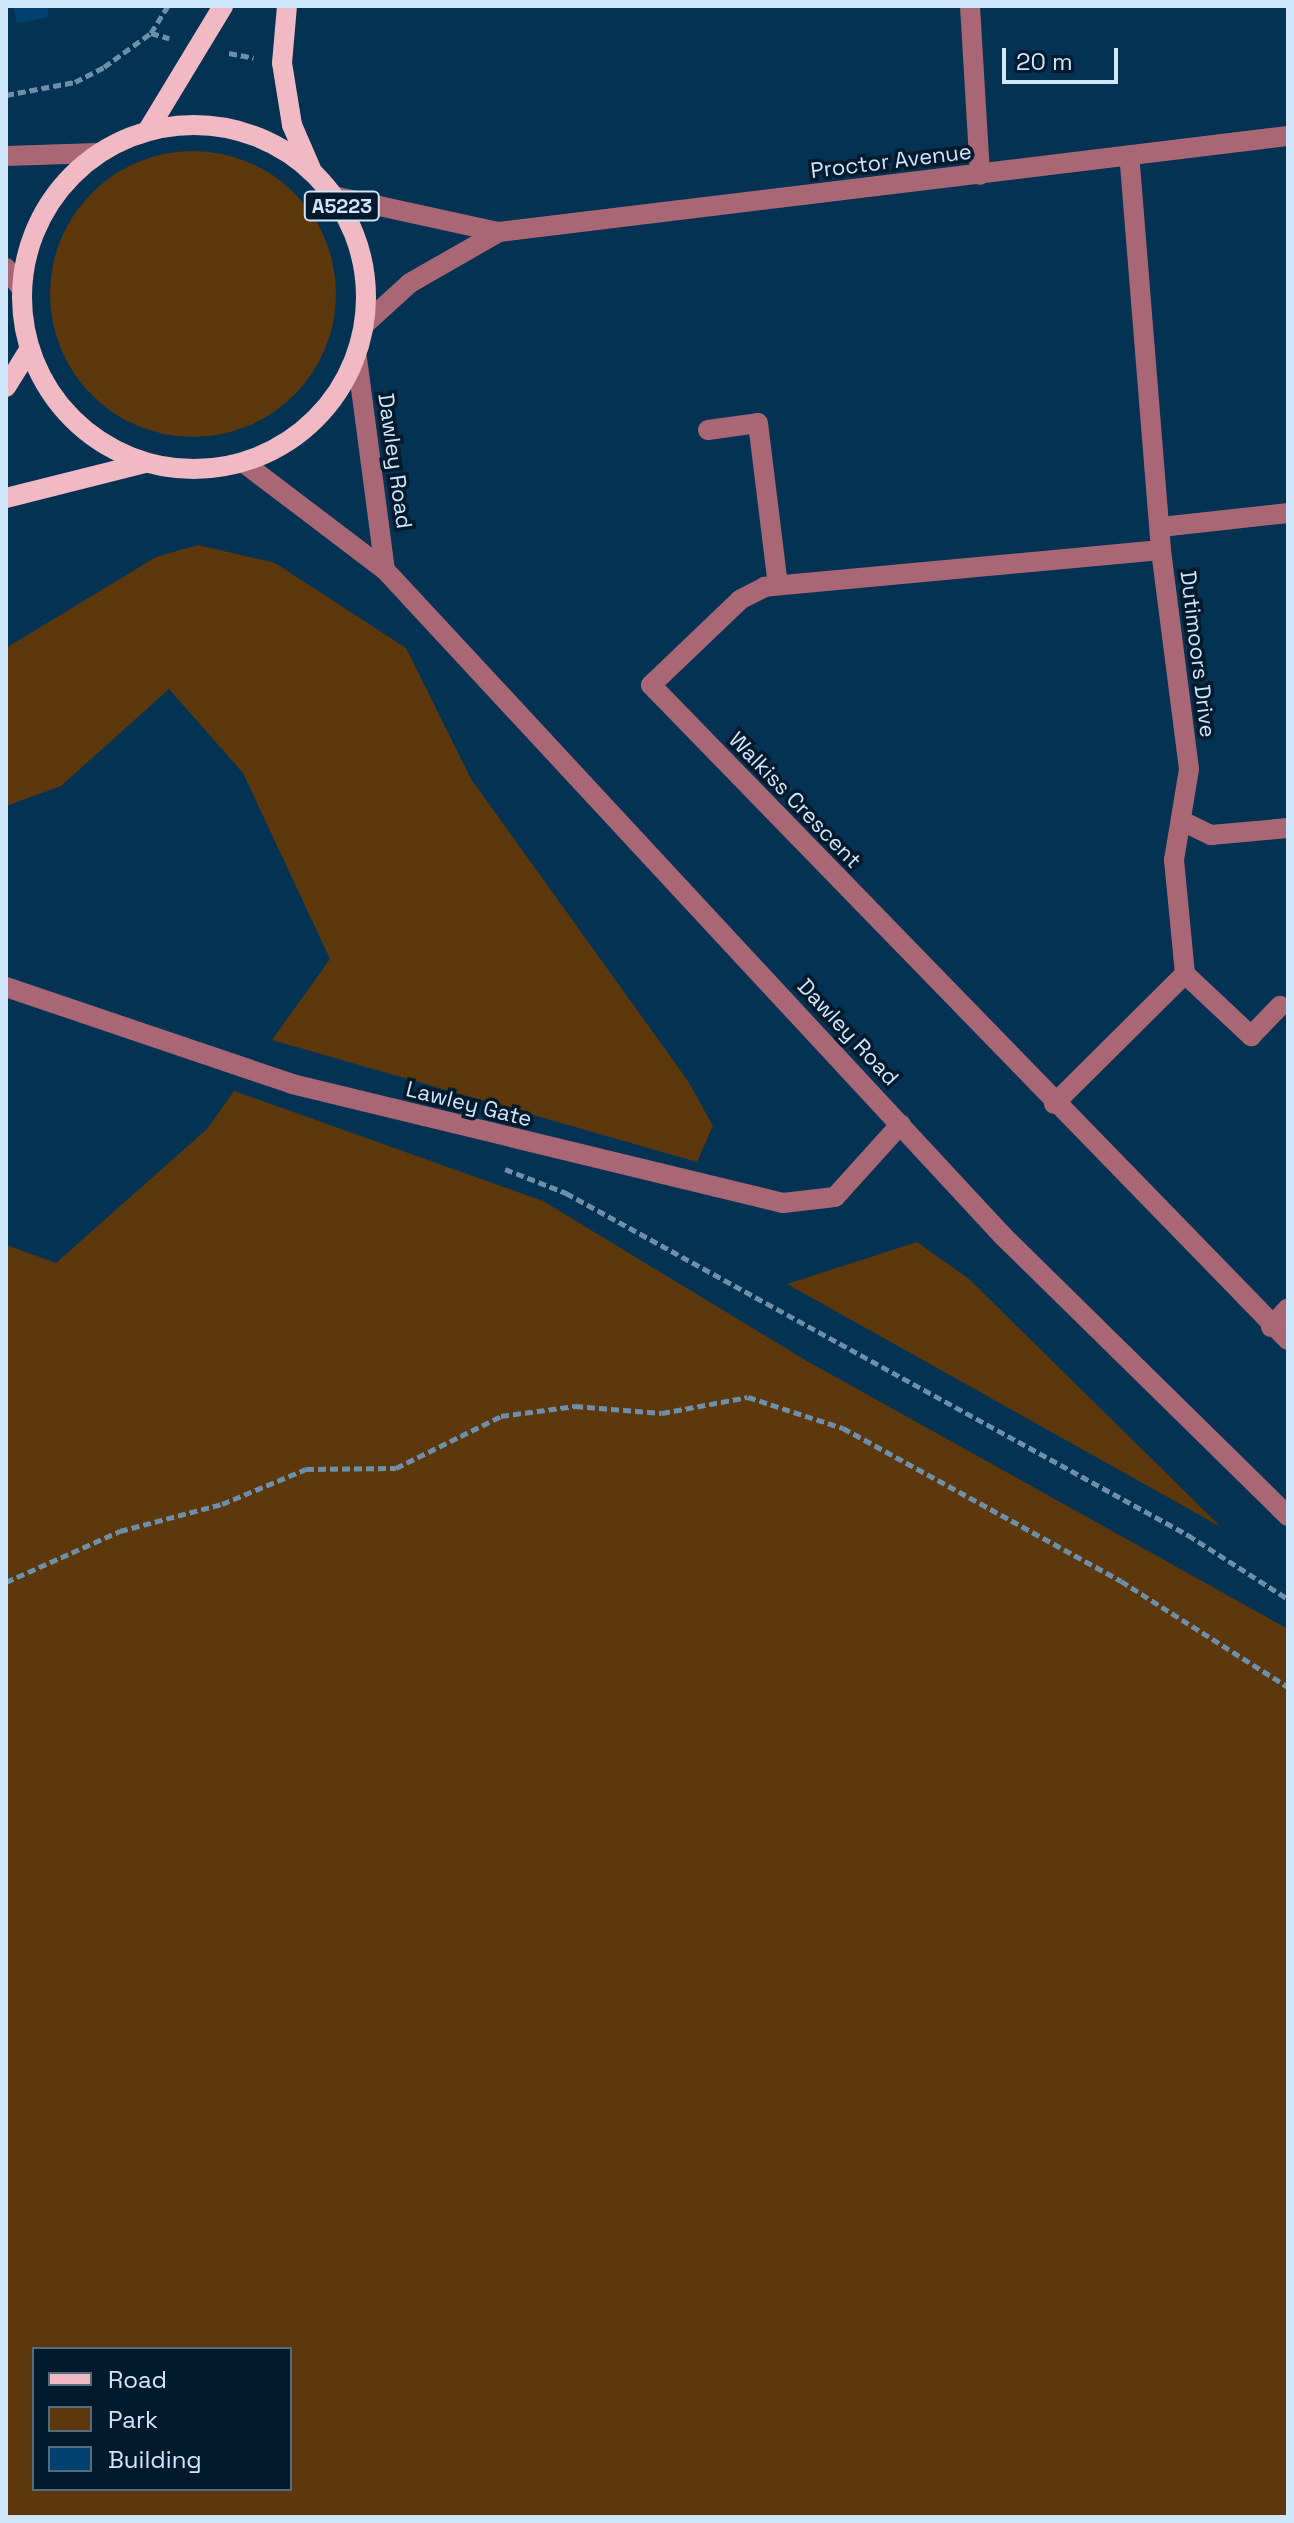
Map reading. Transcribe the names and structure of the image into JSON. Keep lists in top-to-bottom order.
{
  "streets": {
    "main road": ["A5223"],
    "street": [
      "Proctor Avenue",
      "Dawley Road",
      "Dutimoors Drive",
      "Walkiss Crescent",
      "Lawley Gate"
    ]
  },
  "crossings": [
    ["Proctor Avenue", "A5223"],
    ["Proctor Avenue", "Dutimoors Drive"],
    ["A5223", "Dawley Road"],
    ["Dawley Road", "Lawley Gate"],
    ["Dutimoors Drive", "Walkiss Crescent"]
  ],
  "legend": ["Road", "Park", "Building"],
  "scale_bar": "20 m"
}
